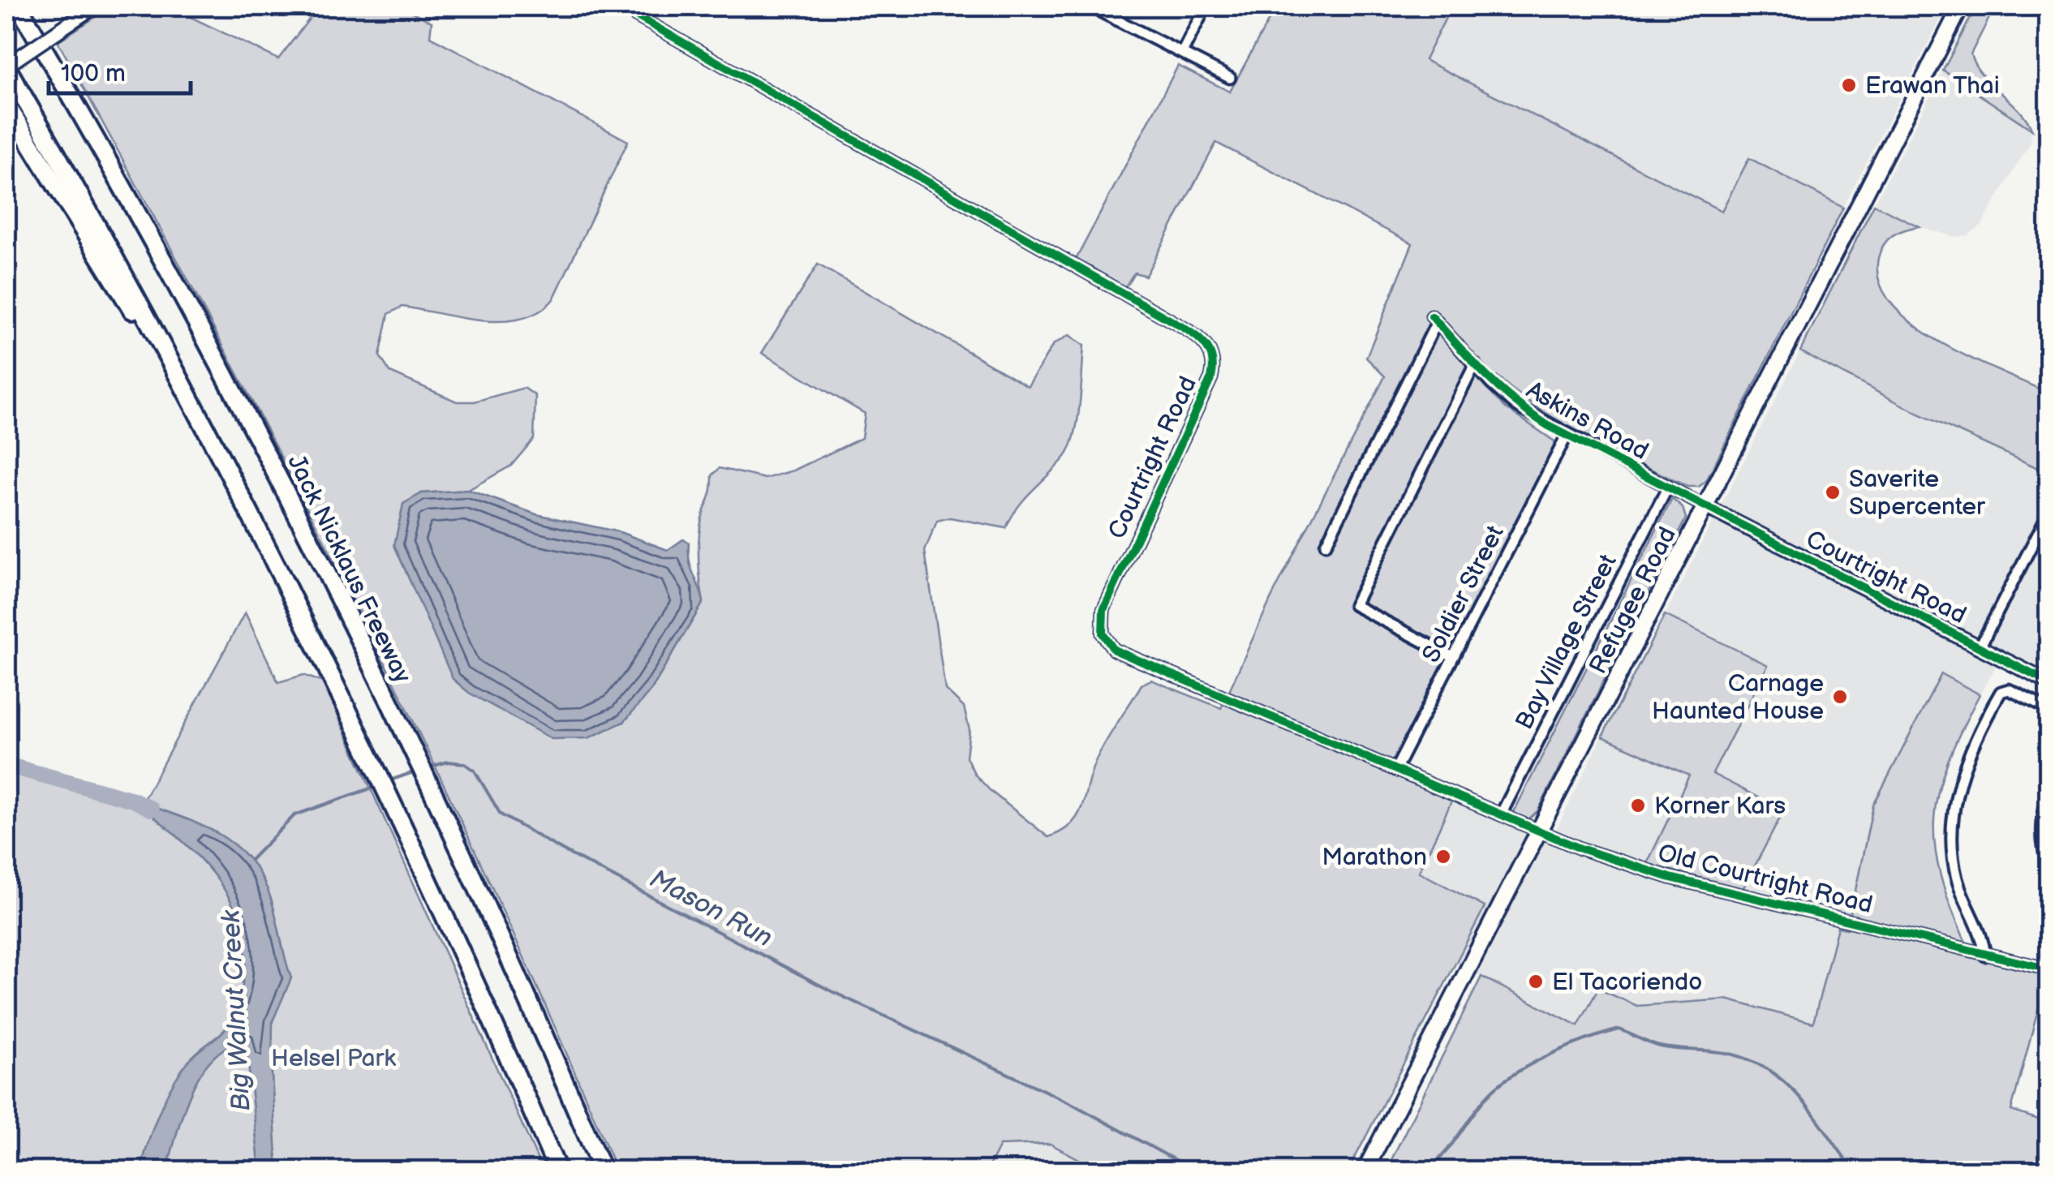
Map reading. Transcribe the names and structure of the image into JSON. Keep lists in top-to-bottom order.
{
  "streets": {
    "highway": ["Jack Nicklaus Freeway"],
    "main road": ["Refugee Road"],
    "street": [
      "Askins Road",
      "Courtright Road",
      "Soldier Street",
      "Bay Village Street",
      "Old Courtright Road"
    ]
  },
  "crossings": [
    ["Askins Road", "Courtright Road"],
    ["Askins Road", "Soldier Street"],
    ["Askins Road", "Refugee Road"],
    ["Askins Road", "Bay Village Street"],
    ["Courtright Road", "Soldier Street"],
    ["Courtright Road", "Refugee Road"],
    ["Courtright Road", "Bay Village Street"],
    ["Courtright Road", "Old Courtright Road"],
    ["Refugee Road", "Old Courtright Road"]
  ],
  "water": ["Mason Run", "Big Walnut Creek"],
  "parks": ["Helsel Park"],
  "places": [
    "Erawan Thai",
    "Saverite Supercenter",
    "Carnage Haunted House",
    "Korner Kars",
    "Marathon",
    "El Tacoriendo"
  ],
  "scale_bar": "100 m"
}
